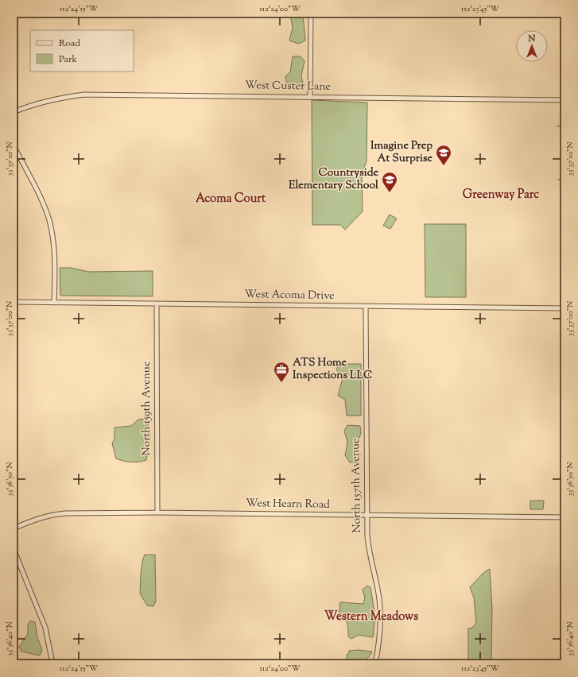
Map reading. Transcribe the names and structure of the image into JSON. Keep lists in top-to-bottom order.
{
  "streets": {
    "street": [
      "West Custer Lane",
      "West Acoma Drive",
      "North 159th Avenue",
      "North 157th Avenue",
      "West Hearn Road"
    ]
  },
  "crossings": [
    ["West Acoma Drive", "North 159th Avenue"],
    ["West Acoma Drive", "North 157th Avenue"],
    ["North 159th Avenue", "West Hearn Road"],
    ["North 157th Avenue", "West Hearn Road"]
  ],
  "districts": ["Greenway Parc", "Acoma Court", "Western Meadows"],
  "places": {
    "school or university": ["Imagine Prep At Surprise", "Countryside Elementary School"],
    "office": ["ATS Home Inspections LLC"]
  },
  "legend": ["Road", "Park"],
  "north": "top",
  "coordinates": [
    "112°24'15\"W",
    "112°24'00\"W",
    "112°23'45\"W",
    "33°37'10\"N",
    "33°37'00\"N",
    "33°36'50\"N",
    "33°36'40\"N"
  ]
}
